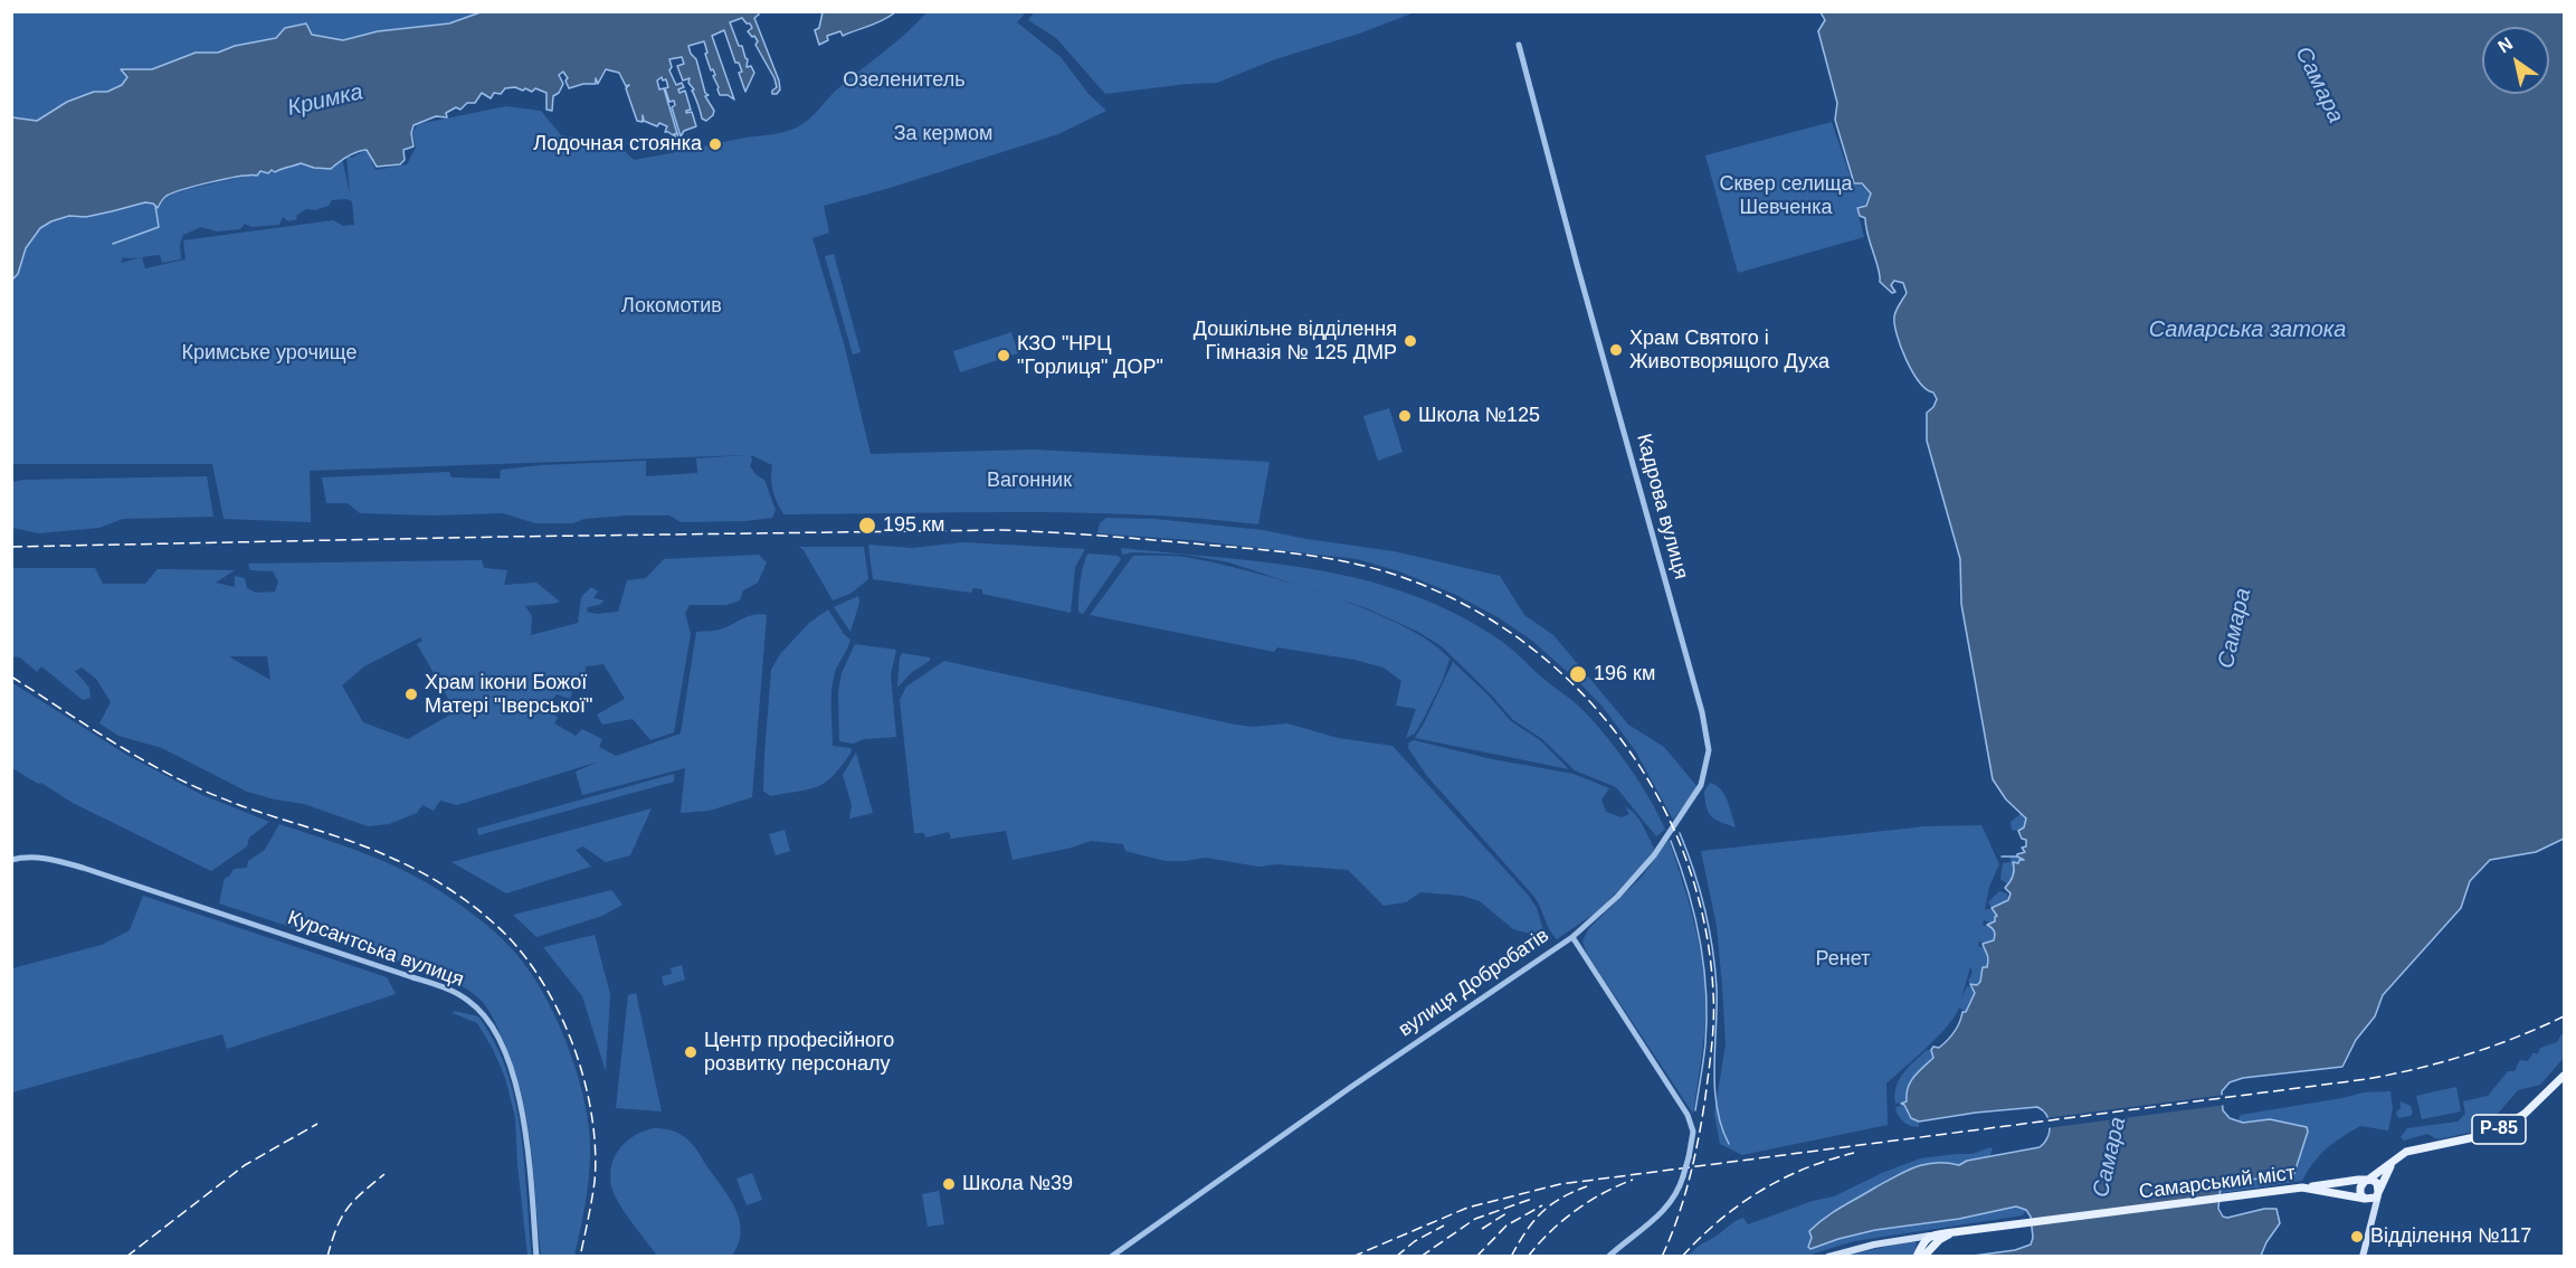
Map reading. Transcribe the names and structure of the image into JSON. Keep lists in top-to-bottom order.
{
  "streets": {
    "main road": ["Р-85", "Самарський міст"],
    "street": ["Кадрова вулиця", "Курсантська вулиця", "вулиця Добробатів"]
  },
  "crossings": [
    ["Кадрова вулиця", "вулиця Добробатів"],
    ["Р-85", "Самарський міст"]
  ],
  "water": ["Самара", "Кримка", "Самарська затока"],
  "parks": [
    "Озеленитель",
    "За кермом",
    "Сквер селища Шевченка",
    "Локомотив",
    "Кримське урочище",
    "Вагонник",
    "Ренет"
  ],
  "places": [
    "Лодочная стоянка",
    "Дошкільне відділення Гімназія № 125 ДМР",
    "Храм Святого і Животворящого Духа",
    "КЗО \"НРЦ \"Горлиця\" ДОР\"",
    "Школа №125",
    "195 км",
    "196 км",
    "Храм ікони Божої Матері \"Іверської\"",
    "Центр професійного розвитку персоналу",
    "Школа №39",
    "Відділення №117"
  ],
  "north": "top left"
}
